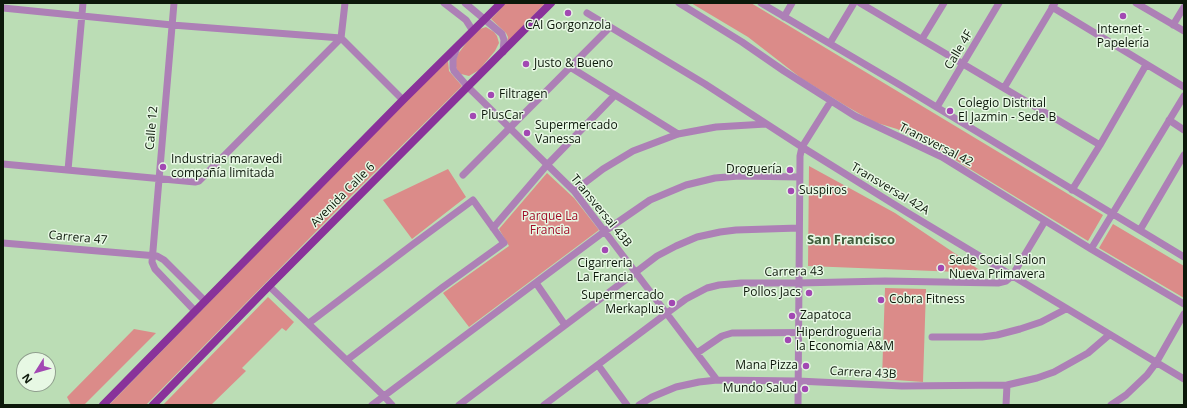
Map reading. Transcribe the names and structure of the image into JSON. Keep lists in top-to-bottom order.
{
  "streets": {
    "main road": ["Avenida Calle 6"],
    "street": [
      "Calle 4F",
      "Calle 12",
      "Transversal 42",
      "Transversal 42A",
      "Transversal 43B",
      "Carrera 47",
      "Carrera 43",
      "Carrera 43B"
    ]
  },
  "crossings": [
    ["Calle 12", "Carrera 47"],
    ["Transversal 42A", "Carrera 43"],
    ["Transversal 42A", "Carrera 43B"],
    ["Avenida Calle 6", "Transversal 43B"],
    ["Avenida Calle 6", "Carrera 47"],
    ["Transversal 43B", "Carrera 43"],
    ["Transversal 43B", "Carrera 43B"]
  ],
  "districts": ["San Francisco"],
  "parks": ["Parque La Francia"],
  "places": [
    "CAI Gorgonzola",
    "Internet - Papelería",
    "Justo & Bueno",
    "Filtragen",
    "Colegio Distrital El Jazmin - Sede B",
    "PlusCar",
    "Supermercado Vanessa",
    "Industrias maravedi compañía limitada",
    "Droguería",
    "Suspiros",
    "Cigarreria La Francia",
    "Sede Social Salon Nueva Primavera",
    "Pollos Jacs",
    "Cobra Fitness",
    "Supermercado Merkaplus",
    "Zapatoca",
    "Hiperdrogueria la Economia A&M",
    "Mana Pizza",
    "Mundo Salud"
  ],
  "north": "bottom left"
}
